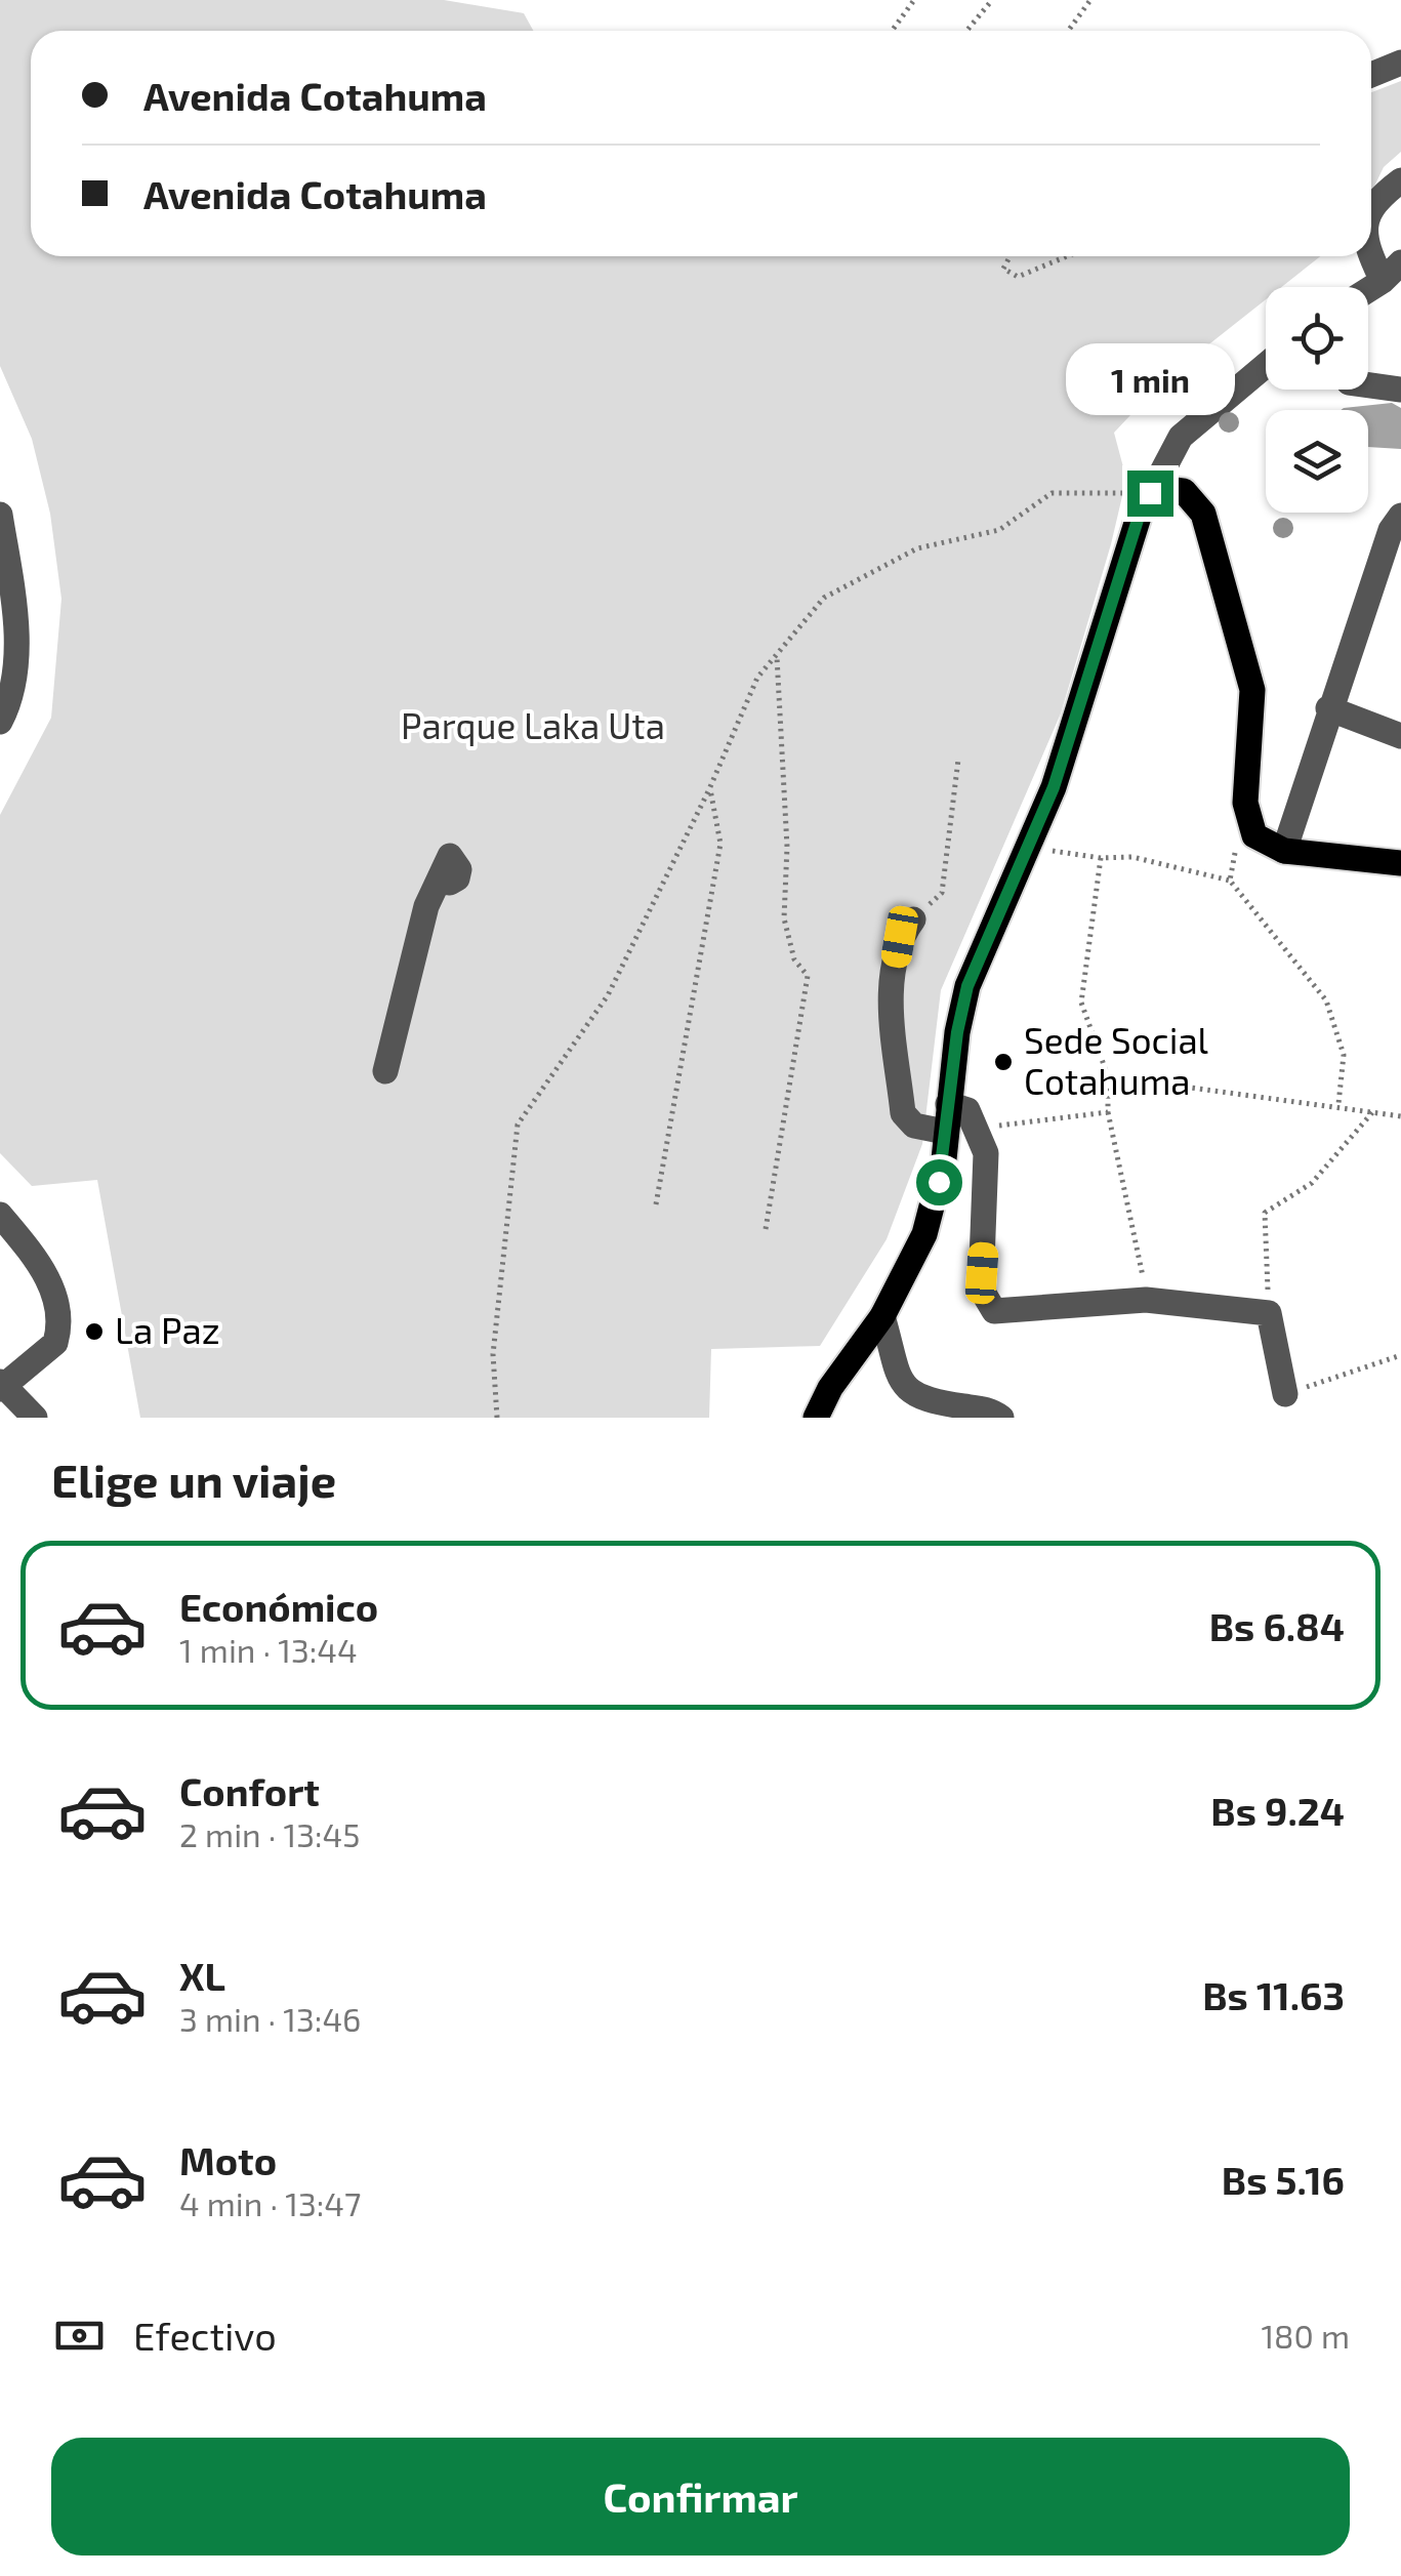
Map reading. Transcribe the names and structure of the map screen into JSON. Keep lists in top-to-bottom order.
{
  "parks": ["Parque Laka Uta"],
  "places": ["Sede Social Cotahuma", "La Paz"],
  "page": {
    "banner": ["Avenida Cotahuma", "Avenida Cotahuma"],
    "bubble": "1 min",
    "heading": "Elige un viaje",
    "list": [
      {
        "name": "Económico",
        "note": "1 min · 13:44",
        "value": "Bs 6.84"
      },
      {
        "name": "Confort",
        "note": "2 min · 13:45",
        "value": "Bs 9.24"
      },
      {
        "name": "XL",
        "note": "3 min · 13:46",
        "value": "Bs 11.63"
      },
      {
        "name": "Moto",
        "note": "4 min · 13:47",
        "value": "Bs 5.16"
      }
    ],
    "pay": ["Efectivo", "180 m"],
    "buttons": "Confirmar"
  }
}
